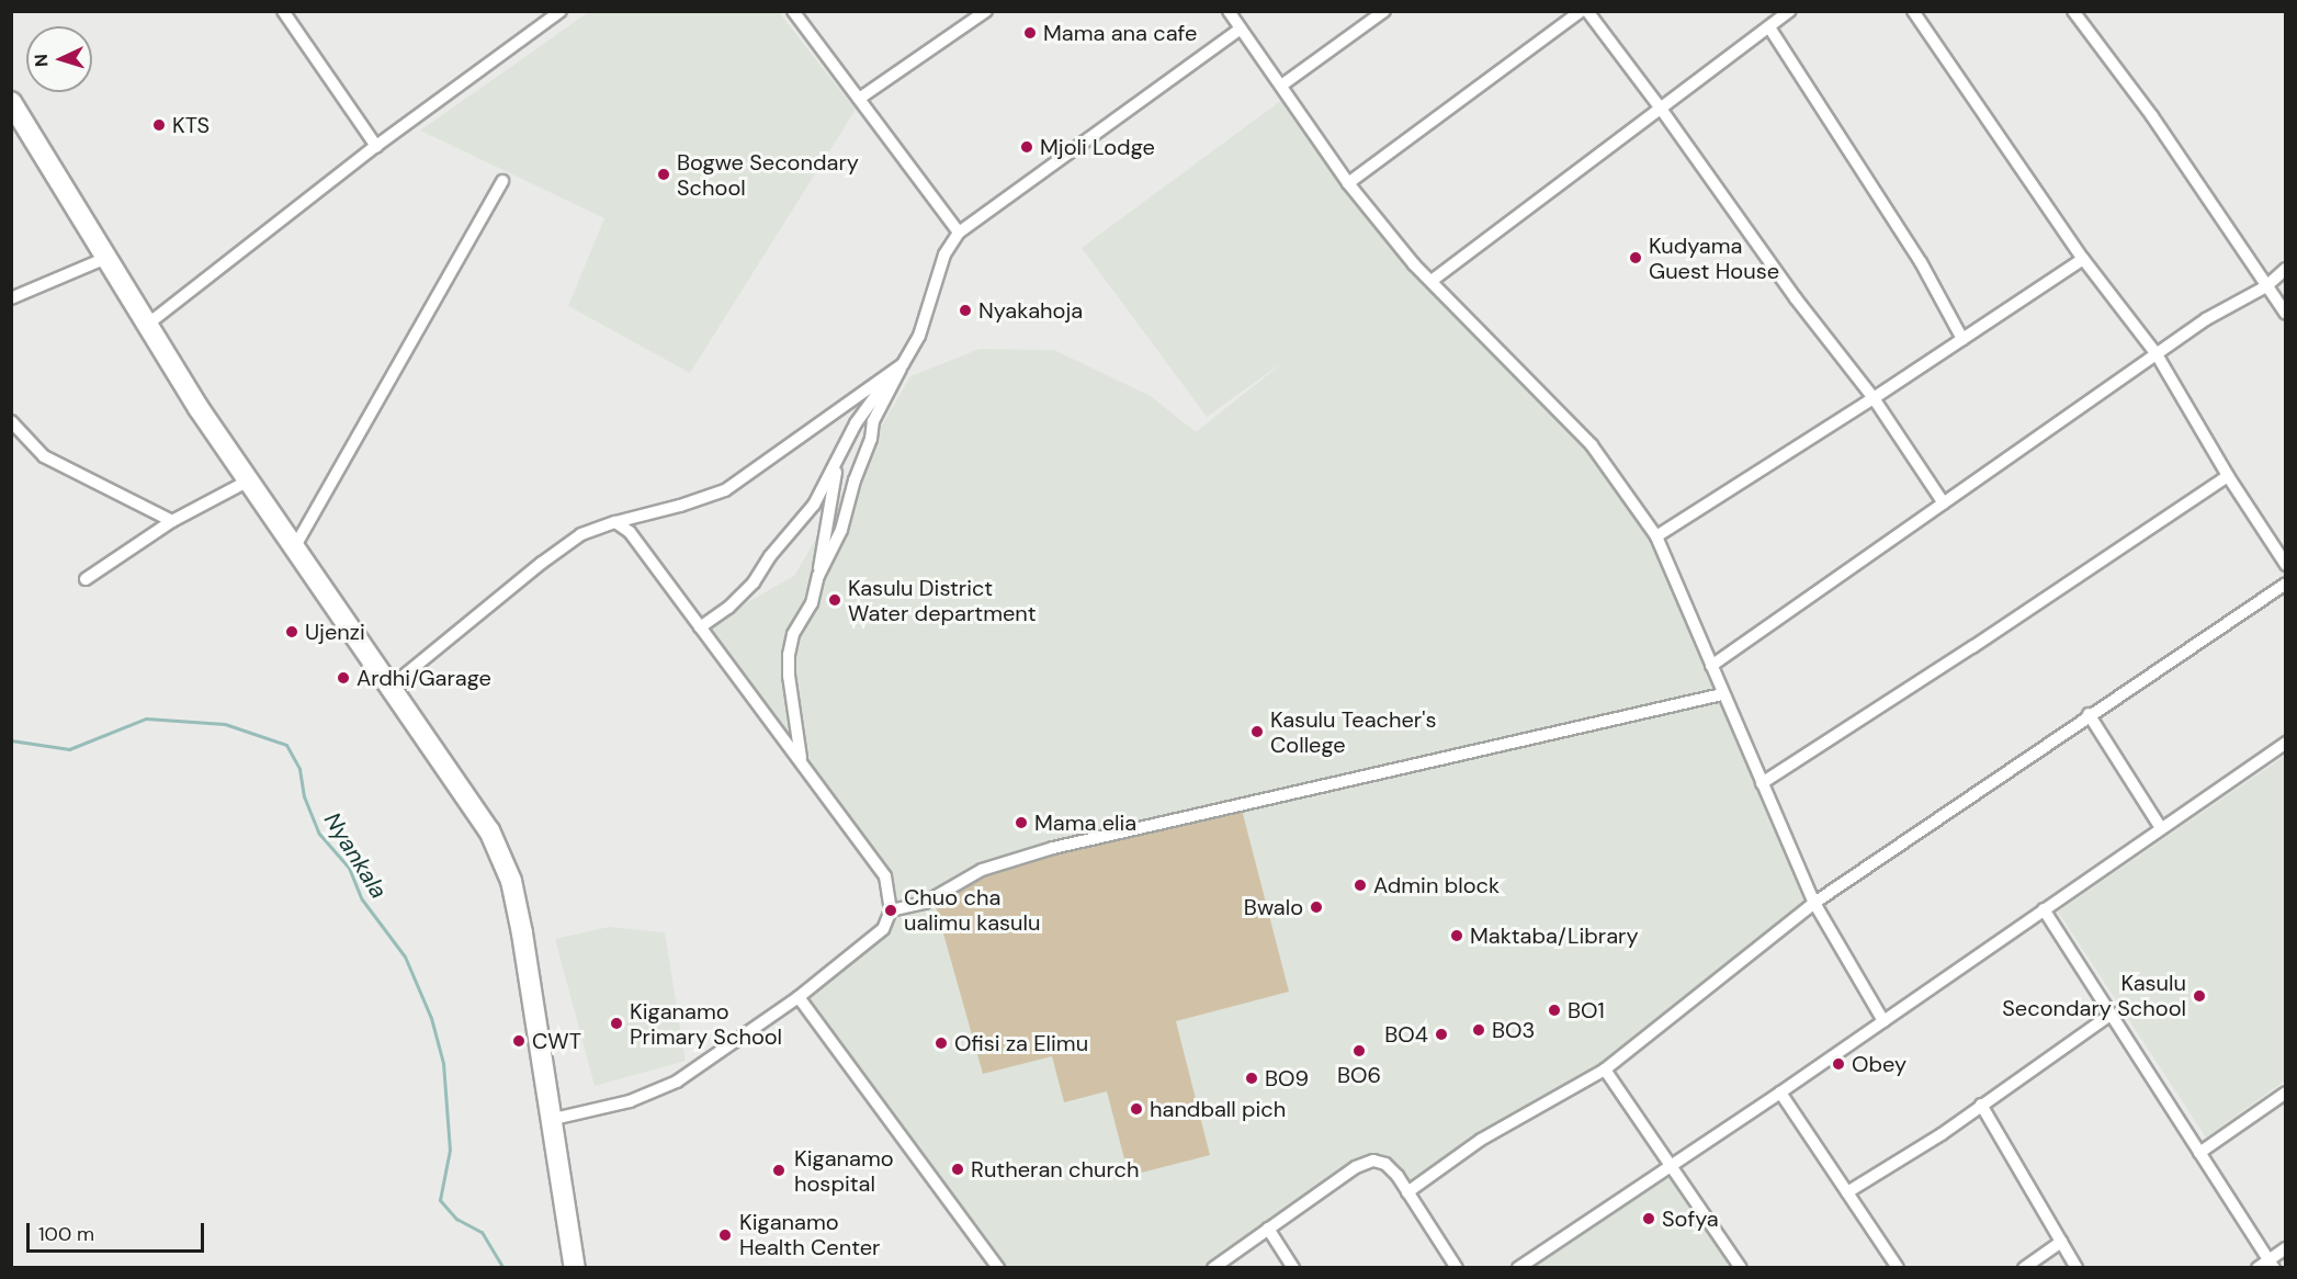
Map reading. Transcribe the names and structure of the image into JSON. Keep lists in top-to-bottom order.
{
  "water": ["Nyankala"],
  "places": [
    "Mama ana cafe",
    "KTS",
    "Mjoli Lodge",
    "Bogwe Secondary School",
    "Kudyama Guest House",
    "Nyakahoja",
    "Kasulu District Water department",
    "Ujenzi",
    "Ardhi/Garage",
    "Kasulu Teacher's College",
    "Mama elia",
    "Admin block",
    "Bwalo",
    "Chuo cha ualimu kasulu",
    "Maktaba/Library",
    "Kasulu Secondary School",
    "BO1",
    "Kiganamo Primary School",
    "BO3",
    "BO4",
    "CWT",
    "Ofisi za Elimu",
    "BO6",
    "Obey",
    "BO9",
    "handball pich",
    "Rutheran church",
    "Kiganamo hospital",
    "Sofya",
    "Kiganamo Health Center"
  ],
  "scale_bar": "100 m",
  "north": "left"
}
